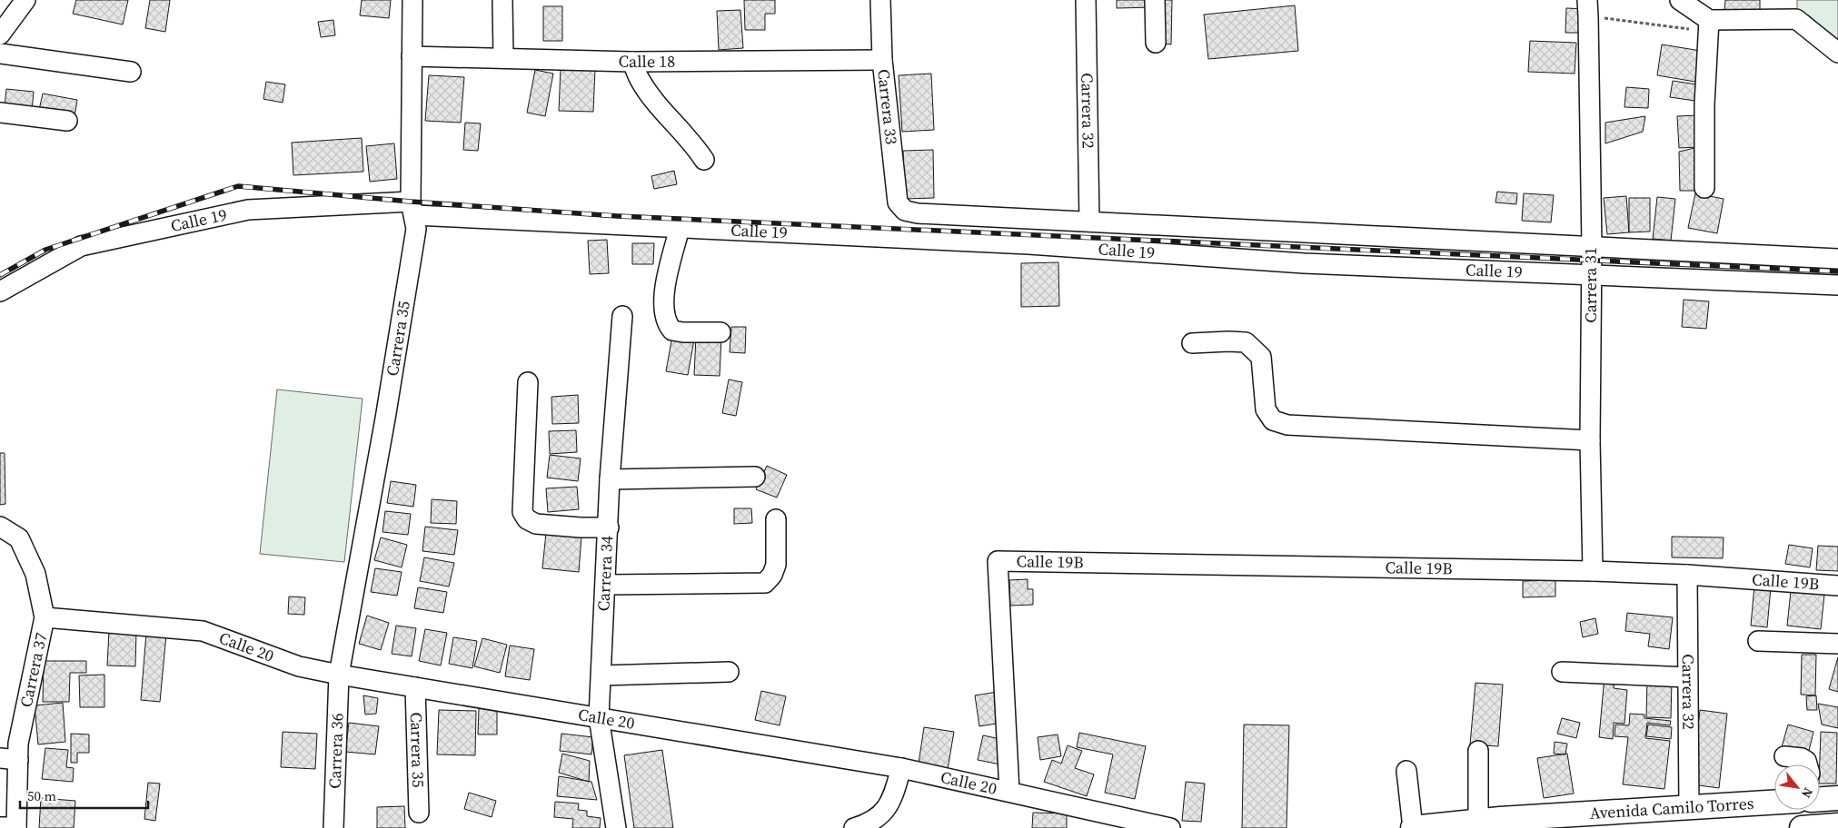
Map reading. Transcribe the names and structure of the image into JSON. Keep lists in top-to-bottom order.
{
  "streets": {
    "main road": ["Avenida Camilo Torres"],
    "street": [
      "Calle 18",
      "Carrera 33",
      "Carrera 32",
      "Calle 19",
      "Carrera 31",
      "Carrera 35",
      "Calle 19B",
      "Carrera 34",
      "Calle 20",
      "Carrera 37",
      "Carrera 36"
    ]
  },
  "crossings": [
    ["Calle 18", "Carrera 33"],
    ["Calle 18", "Carrera 35"],
    ["Carrera 33", "Calle 19"],
    ["Carrera 32", "Calle 19"],
    ["Carrera 32", "Calle 19B"],
    ["Carrera 32", "Avenida Camilo Torres"],
    ["Calle 19", "Carrera 31"],
    ["Calle 19", "Carrera 35"],
    ["Carrera 31", "Calle 19B"],
    ["Carrera 35", "Calle 20"],
    ["Carrera 35", "Carrera 36"],
    ["Calle 19B", "Calle 20"],
    ["Carrera 34", "Calle 20"],
    ["Calle 20", "Carrera 37"],
    ["Calle 20", "Carrera 36"]
  ],
  "scale_bar": "50 m",
  "north": "bottom right"
}
